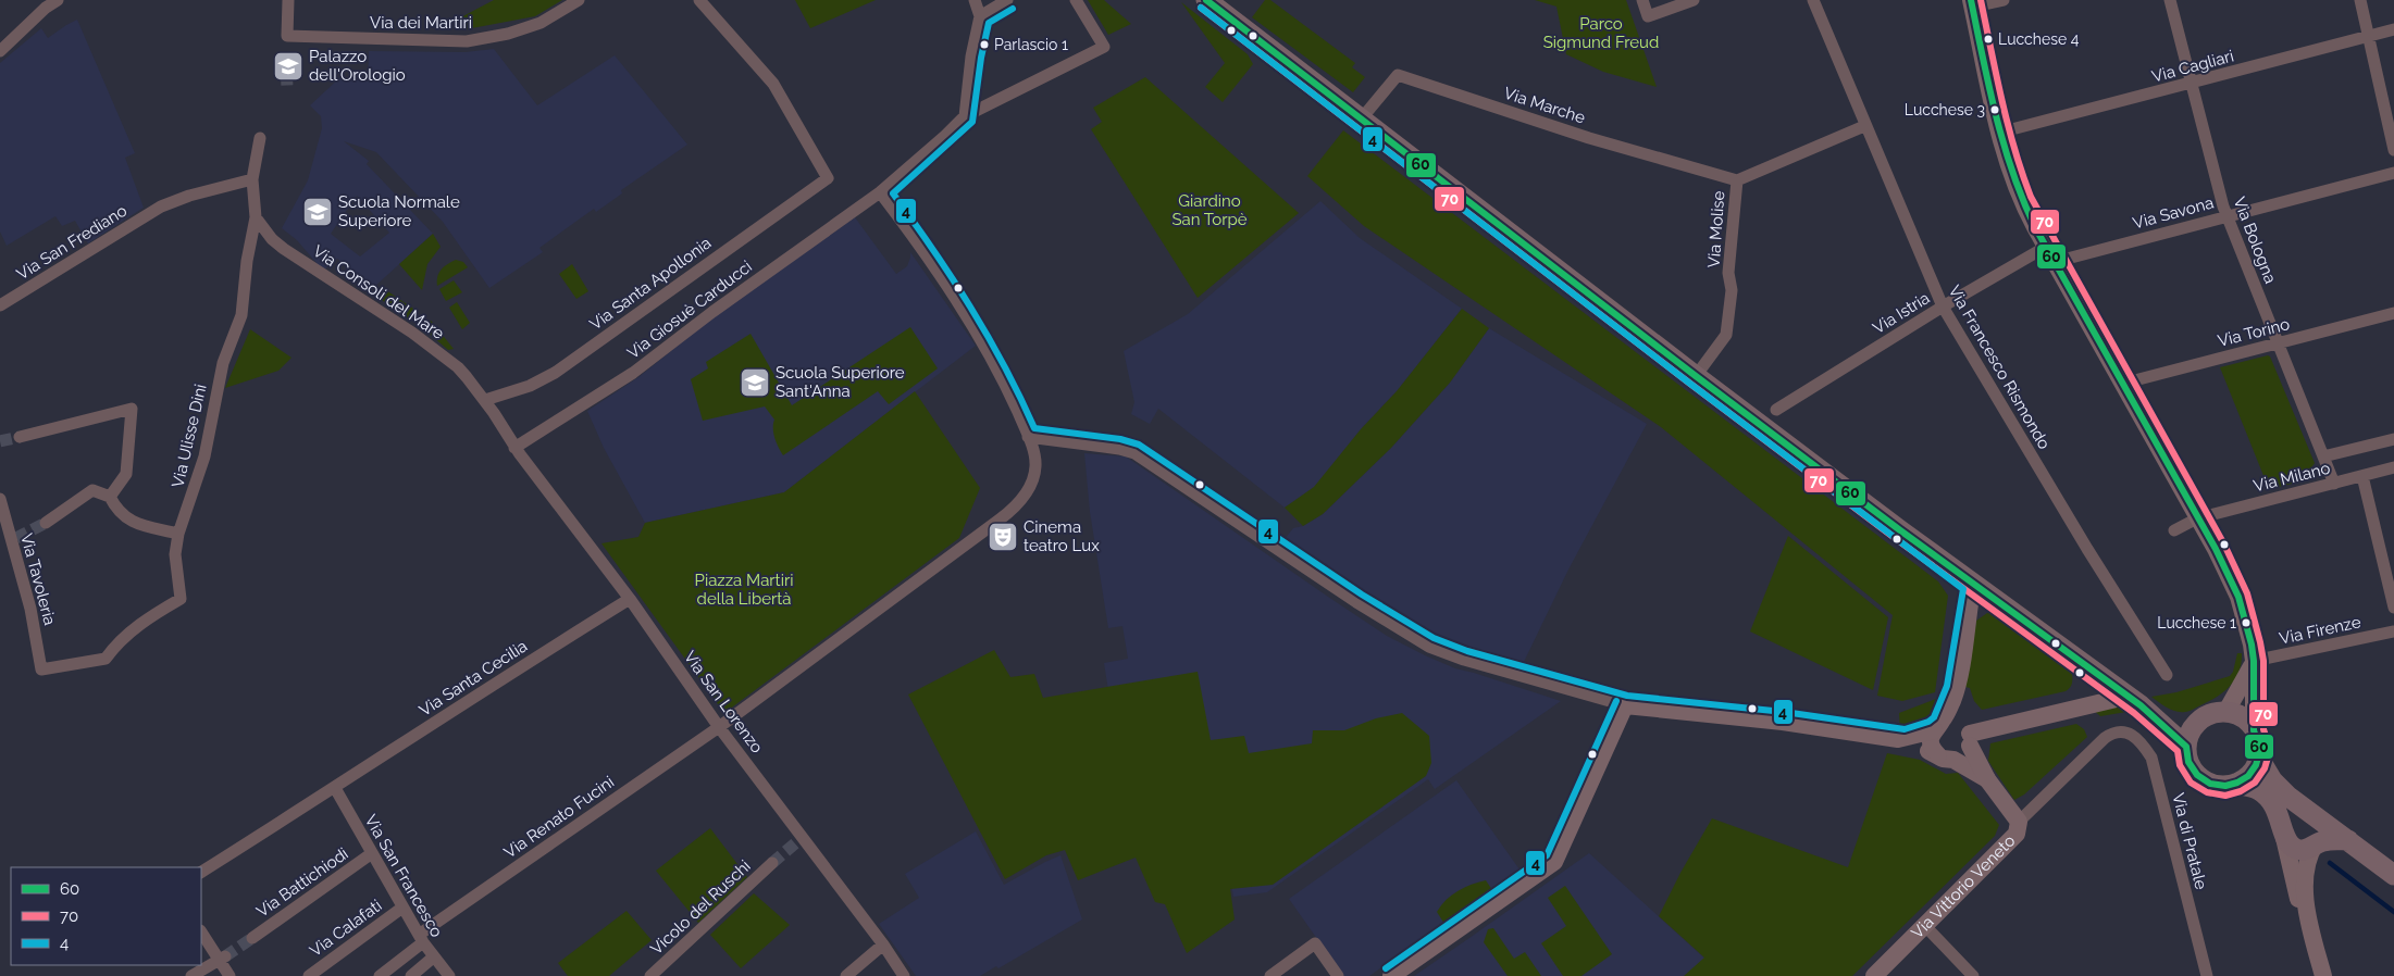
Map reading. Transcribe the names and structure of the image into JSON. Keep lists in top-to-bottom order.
{
  "streets": {
    "street": [
      "Via dei Martiri",
      "Via Cagliari",
      "Via Marche",
      "Via Savona",
      "Via Molise",
      "Via Bologna",
      "Via San Frediano",
      "Via Santa Apollonia",
      "Via Consoli del Mare",
      "Via Giosuè Carducci",
      "Via Istria",
      "Via Torino",
      "Via Francesco Rismondo",
      "Via Ulisse Dini",
      "Via Milano",
      "Via Tavoleria",
      "Via Firenze",
      "Via Santa Cecilia",
      "Via San Lorenzo",
      "Via Renato Fucini",
      "Via di Pratale",
      "Via San Francesco",
      "Via Battichiodi",
      "Via Vittorio Veneto",
      "Vicolo del Ruschi",
      "Via Calafati"
    ]
  },
  "crossings": [
    ["Via Cagliari", "Via Bologna"],
    ["Via Marche", "Via Molise"],
    ["Via Savona", "Via Bologna"],
    ["Via Savona", "Via Istria"],
    ["Via Molise", "Via Francesco Rismondo"],
    ["Via Bologna", "Via Torino"],
    ["Via Bologna", "Via Milano"],
    ["Via Santa Apollonia", "Via Consoli del Mare"],
    ["Via Santa Apollonia", "Via San Lorenzo"],
    ["Via Consoli del Mare", "Via Ulisse Dini"],
    ["Via Consoli del Mare", "Via San Lorenzo"],
    ["Via Giosuè Carducci", "Via San Lorenzo"],
    ["Via Istria", "Via Francesco Rismondo"],
    ["Via Ulisse Dini", "Via Tavoleria"],
    ["Via Santa Cecilia", "Via San Lorenzo"],
    ["Via Santa Cecilia", "Via San Francesco"],
    ["Via San Lorenzo", "Via Renato Fucini"],
    ["Via Renato Fucini", "Via San Francesco"],
    ["Via di Pratale", "Via Vittorio Veneto"],
    ["Via San Francesco", "Via Battichiodi"],
    ["Via San Francesco", "Via Calafati"]
  ],
  "parks": ["Parco Sigmund Freud", "Giardino San Torpè", "Piazza Martiri della Libertà"],
  "places": {
    "other": [
      "Lucchese 4",
      "Parlascio 1",
      "Lucchese 3",
      "Lucchese 1"
    ],
    "school or university": ["Palazzo dell'Orologio", "Scuola Normale Superiore", "Scuola Superiore Sant'Anna"],
    "theatre": ["Cinema teatro Lux"]
  },
  "lines": ["transit line 60", "transit line 70", "transit line 4"],
  "legend": ["60", "70", "4"]
}
